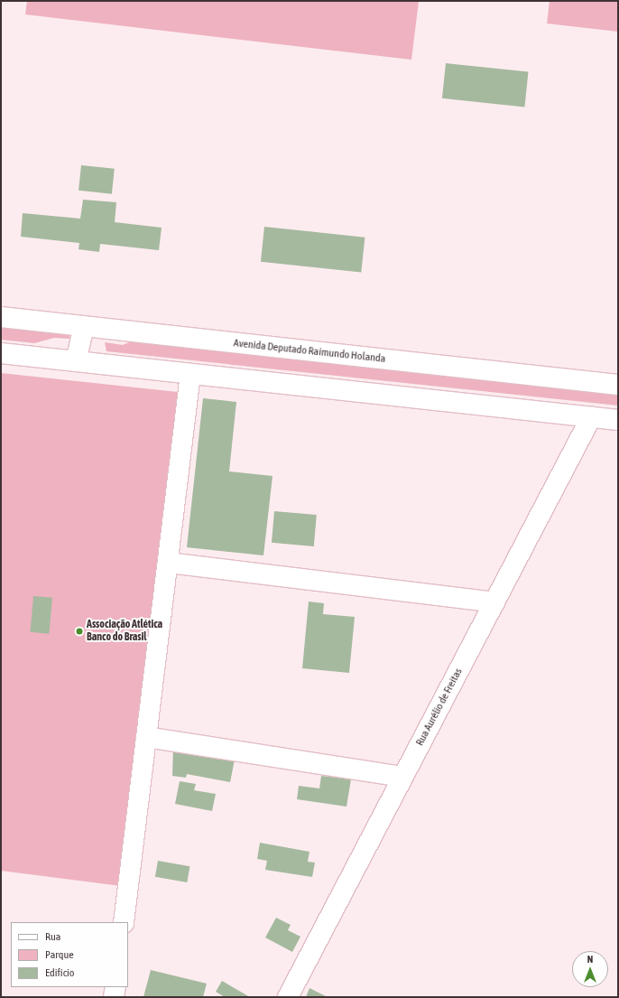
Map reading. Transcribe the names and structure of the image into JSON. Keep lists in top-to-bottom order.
{
  "streets": {
    "street": ["Avenida Deputado Raimundo Holanda", "Rua Aurélio de Freitas"]
  },
  "places": ["Associação Atlética Banco do Brasil"],
  "legend": ["Rua", "Parque", "Edifício"],
  "north": "top"
}
